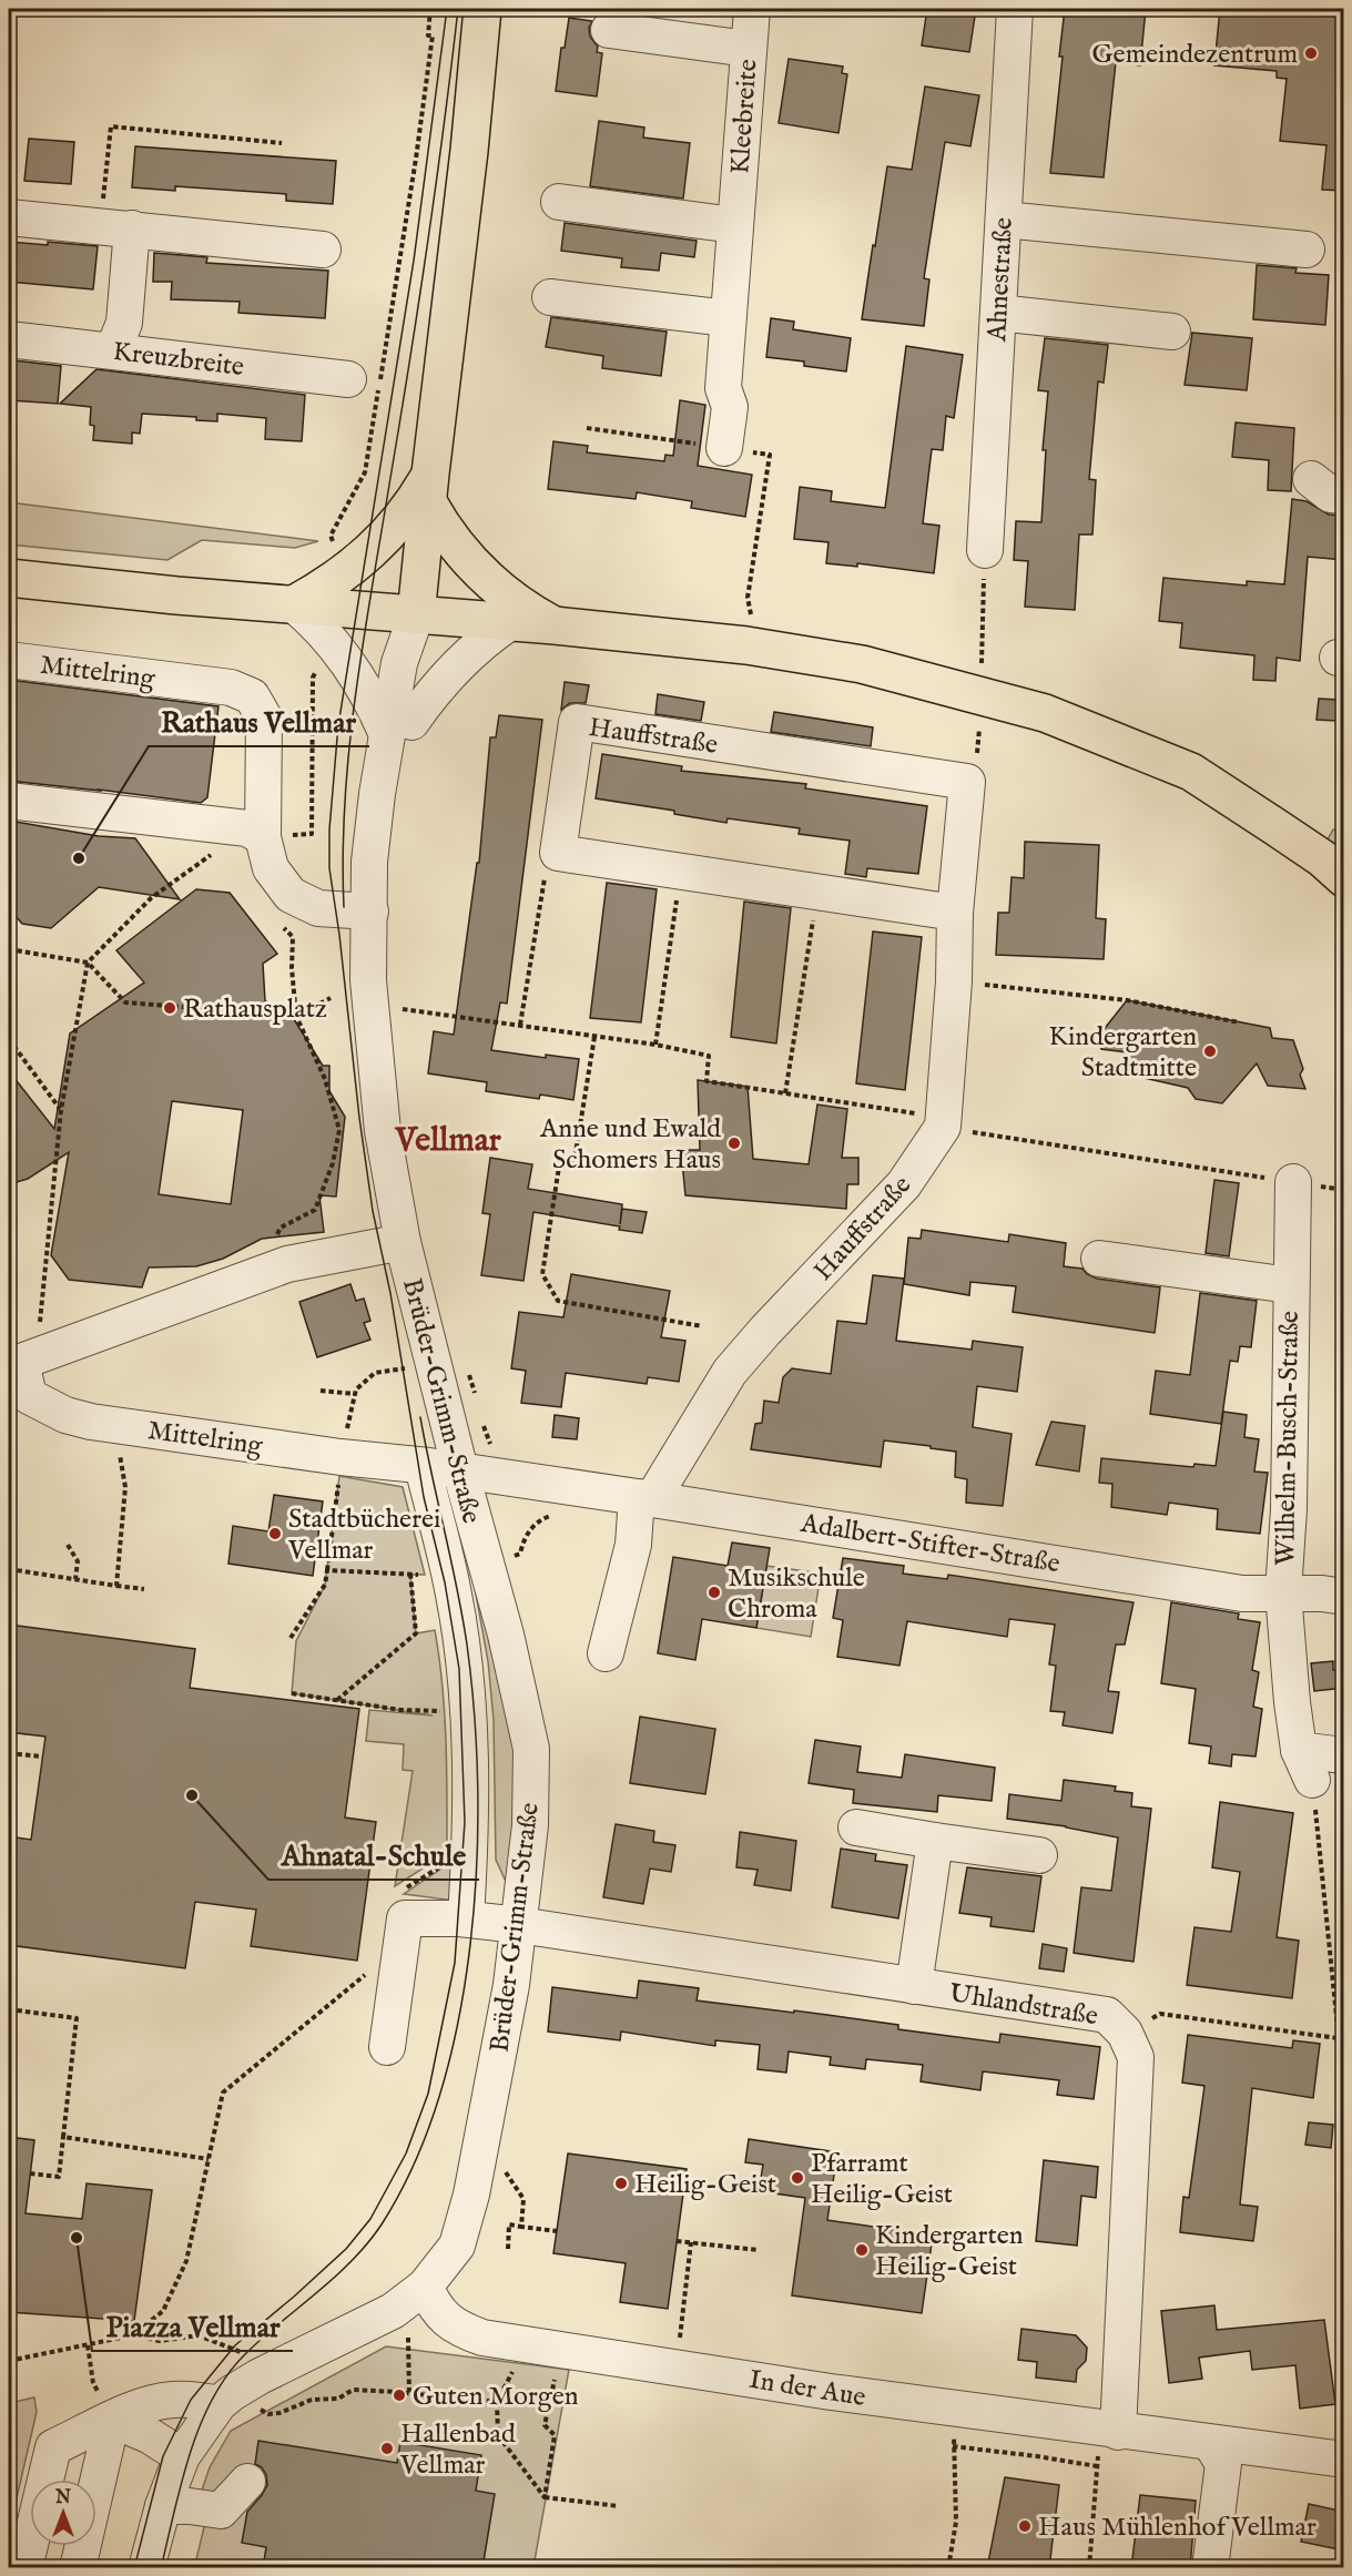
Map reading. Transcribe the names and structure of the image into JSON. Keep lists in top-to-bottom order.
{
  "streets": {
    "street": [
      "Kleebreite",
      "Ahnestraße",
      "Kreuzbreite",
      "Mittelring",
      "Hauffstraße",
      "Brüder-Grimm-Straße",
      "Wilhelm-Busch-Straße",
      "Adalbert-Stifter-Straße",
      "Uhlandstraße",
      "In der Aue"
    ]
  },
  "crossings": [
    ["Mittelring", "Brüder-Grimm-Straße"],
    ["Mittelring", "Adalbert-Stifter-Straße"],
    ["Hauffstraße", "Adalbert-Stifter-Straße"],
    ["Brüder-Grimm-Straße", "Adalbert-Stifter-Straße"],
    ["Brüder-Grimm-Straße", "Uhlandstraße"],
    ["Brüder-Grimm-Straße", "In der Aue"],
    ["Wilhelm-Busch-Straße", "Adalbert-Stifter-Straße"],
    ["Uhlandstraße", "In der Aue"]
  ],
  "districts": ["Vellmar"],
  "places": [
    "Gemeindezentrum",
    "Rathaus Vellmar",
    "Rathausplatz",
    "Kindergarten Stadtmitte",
    "Anne und Ewald Schomers Haus",
    "Stadtbücherei Vellmar",
    "Musikschule Chroma",
    "Ahnatal-Schule",
    "Pfarramt Heilig-Geist",
    "Heilig-Geist",
    "Piazza Vellmar",
    "Kindergarten Heilig-Geist",
    "Guten Morgen",
    "Hallenbad Vellmar",
    "Haus Mühlenhof Vellmar"
  ],
  "north": "top"
}
